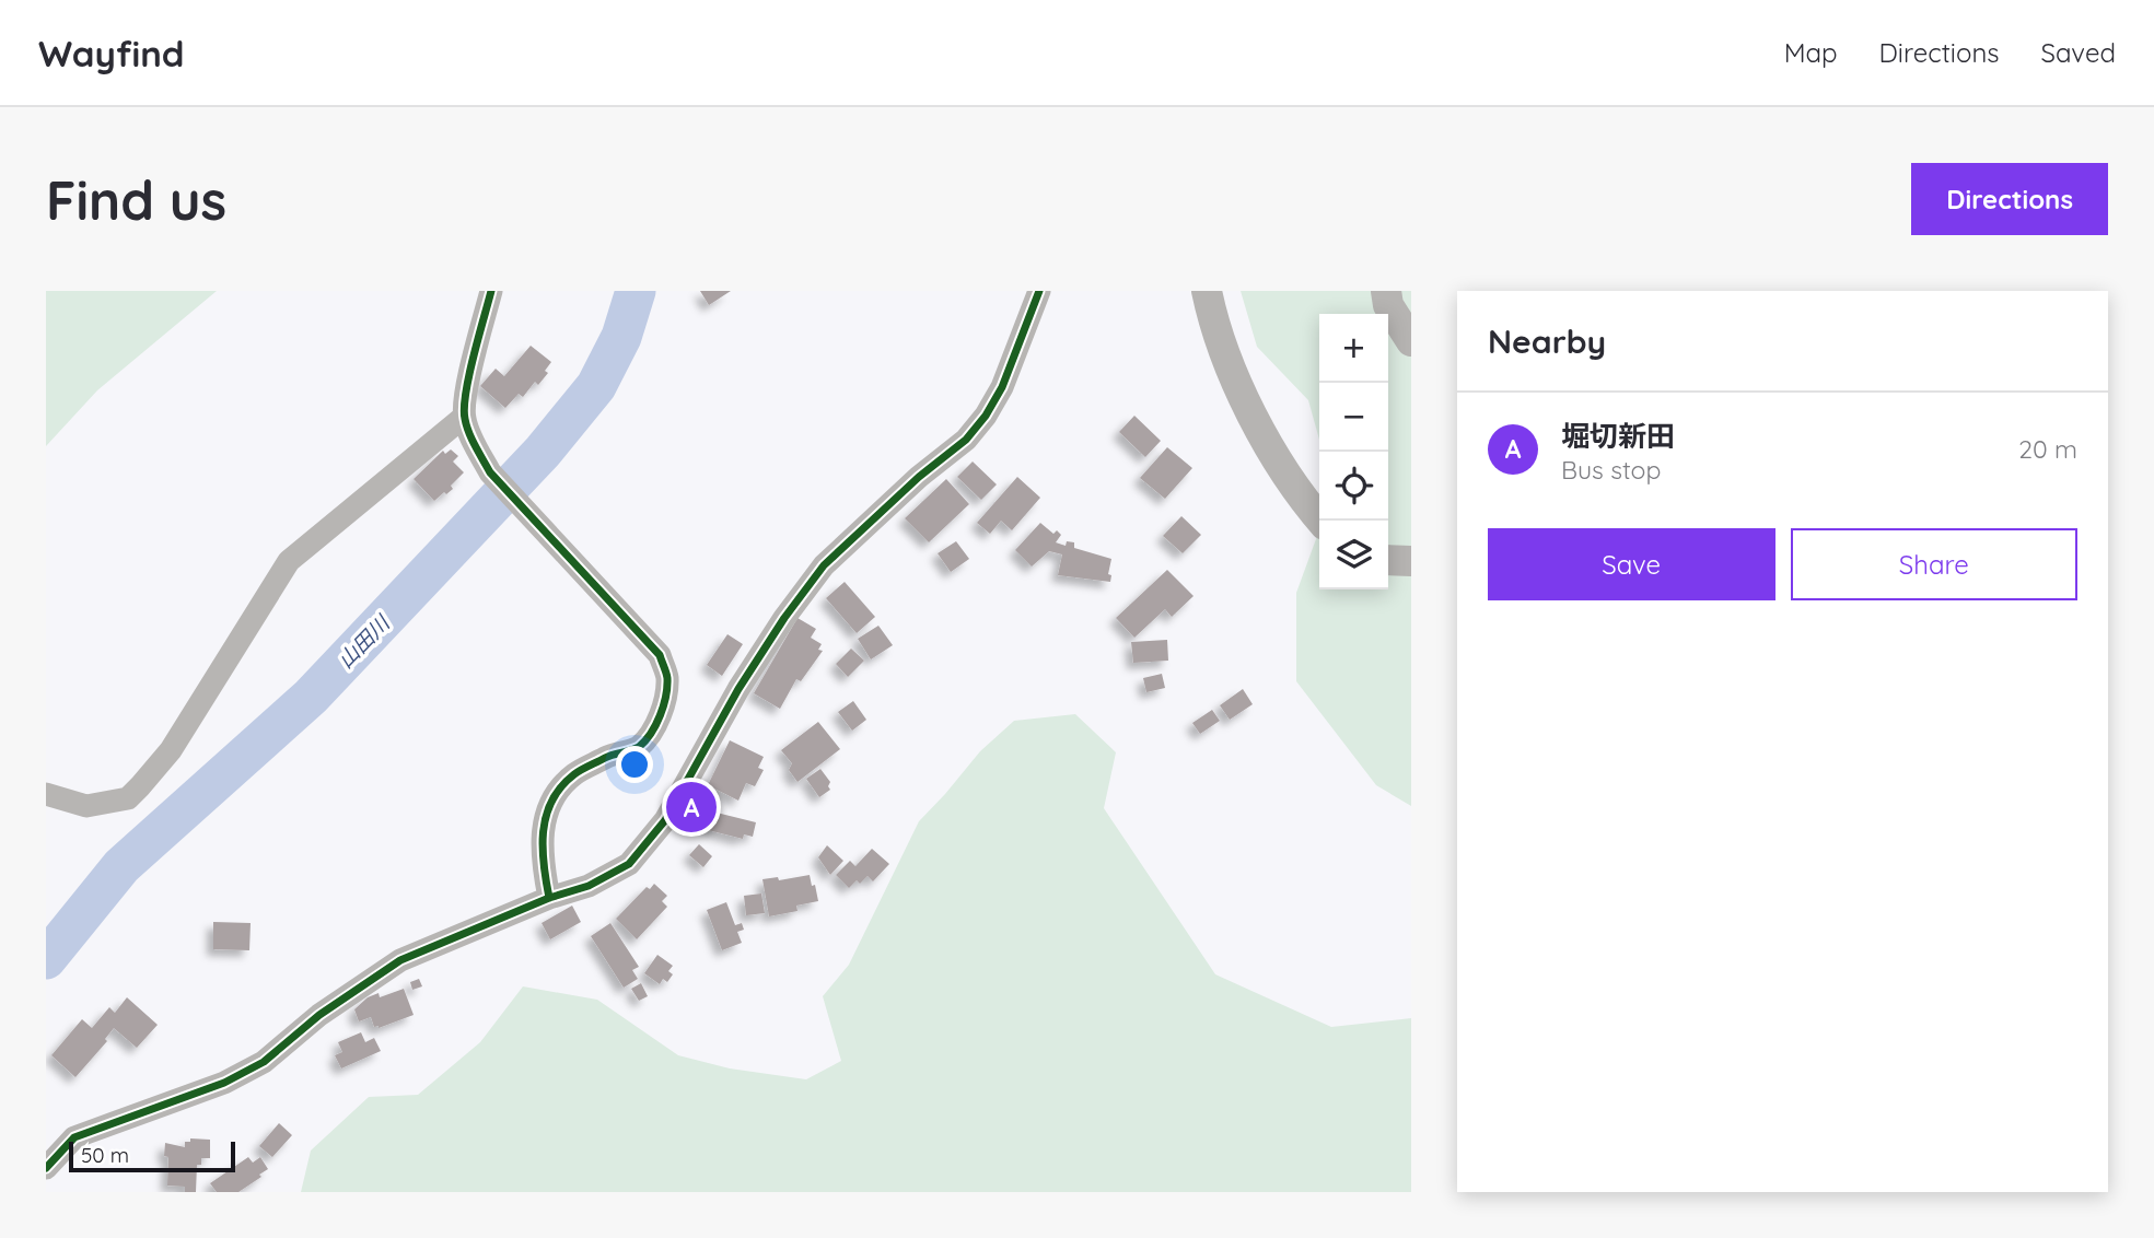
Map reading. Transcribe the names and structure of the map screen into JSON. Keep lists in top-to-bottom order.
{
  "water": ["山田川"],
  "scale_bar": "50 m",
  "page": {
    "header": "Wayfind",
    "nav": ["Map", "Directions", "Saved"],
    "buttons": [
      "Directions",
      ["Save", "Share"]
    ],
    "title": "Find us",
    "heading": "Nearby",
    "map_buttons": ["+", "−"],
    "list": [
      {
        "mark": "A",
        "name": "堀切新田",
        "note": "Bus stop",
        "value": "20 m"
      }
    ],
    "pins": "A",
    "scale": "50 m"
  }
}
